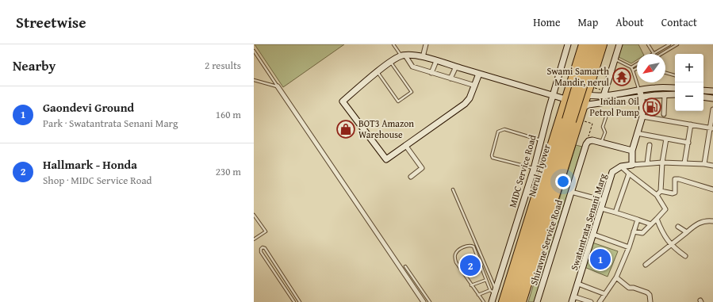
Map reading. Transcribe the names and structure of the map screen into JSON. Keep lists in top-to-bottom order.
{
  "streets": {
    "highway": ["Nerul Flyover"],
    "street": ["MIDC Service Road", "Swatantrata Senani Marg", "Shiravne Service Road"]
  },
  "places": {
    "temple": ["Swami Samarth Mandir, nerul"],
    "fuel station": ["Indian Oil Petrol Pump"],
    "shop": ["BOT3 Amazon Warehouse"]
  },
  "north": "bottom left",
  "page": {
    "header": "Streetwise",
    "nav": [
      "Home",
      "Map",
      "About",
      "Contact"
    ],
    "heading": ["Nearby", "2 results"],
    "map_buttons": ["+", "−"],
    "list": [
      {
        "mark": "1",
        "name": "Gaondevi Ground",
        "note": "Park · Swatantrata Senani Marg",
        "value": "160 m"
      },
      {
        "mark": "2",
        "name": "Hallmark - Honda",
        "note": "Shop · MIDC Service Road",
        "value": "230 m"
      }
    ],
    "pins": ["1", "2"]
  }
}
